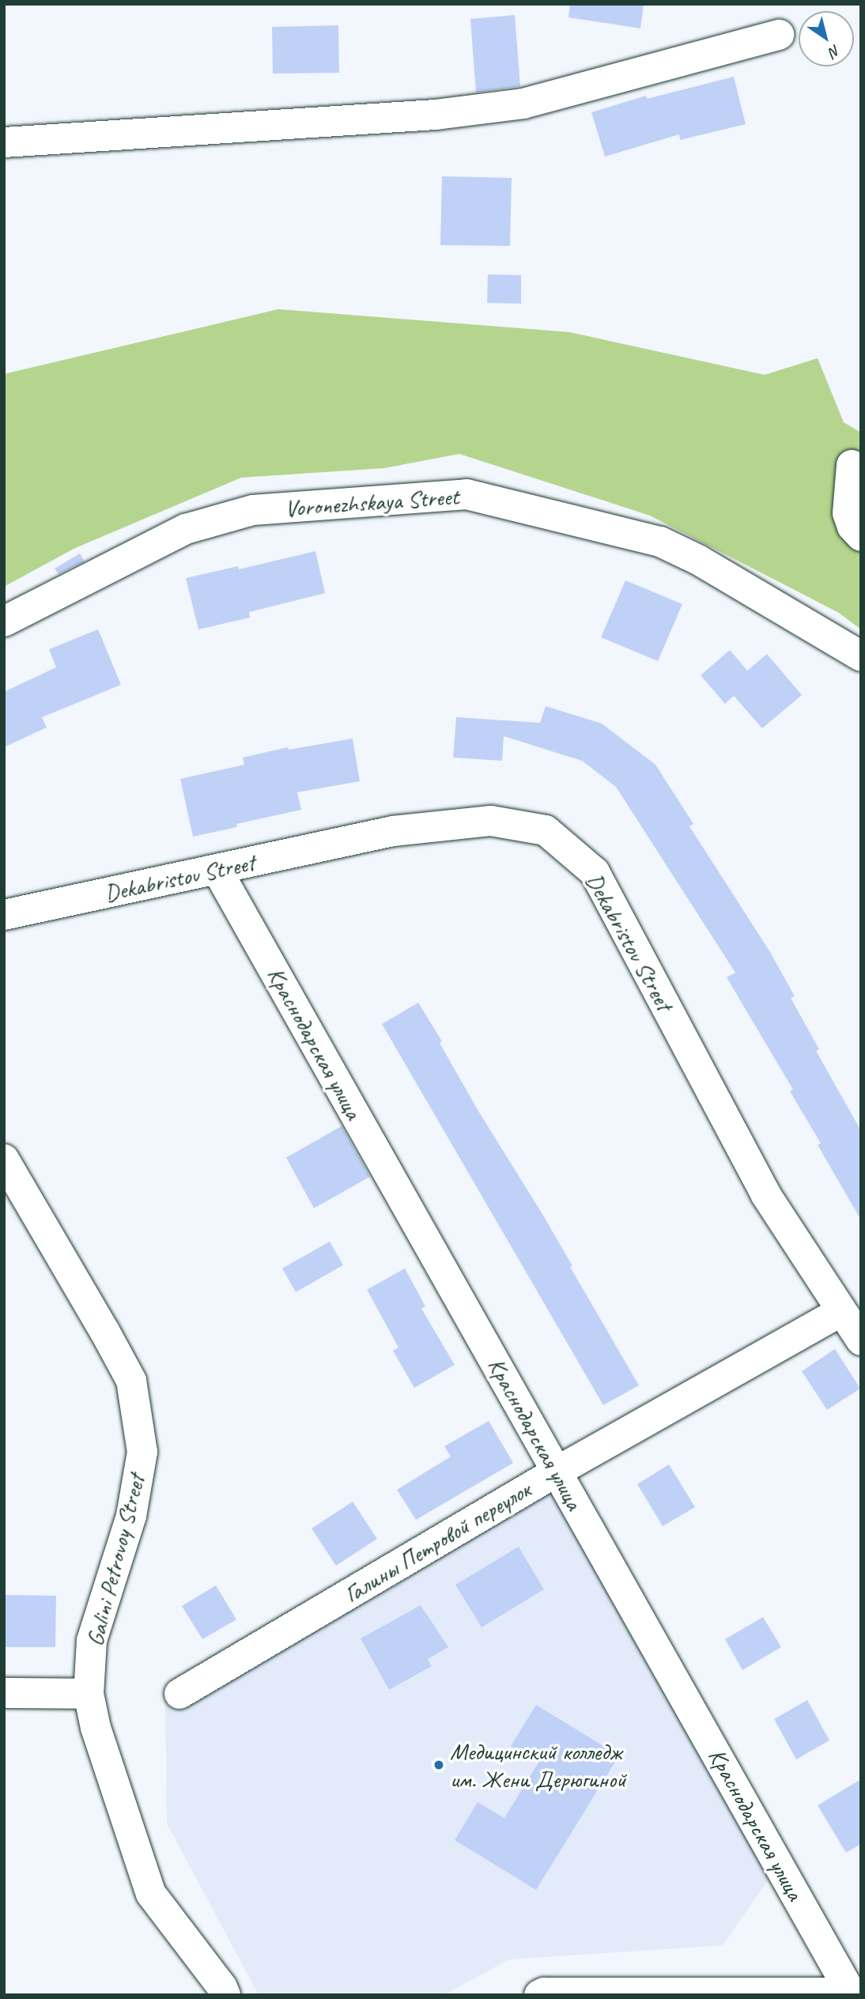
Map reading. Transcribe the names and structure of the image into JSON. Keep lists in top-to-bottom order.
{
  "streets": {
    "street": [
      "Voronezhskaya Street",
      "Dekabristov Street",
      "Краснодарская улица",
      "Галины Петровой переулок",
      "Galini Petrovoy Street"
    ]
  },
  "crossings": [
    ["Dekabristov Street", "Краснодарская улица"],
    ["Dekabristov Street", "Галины Петровой переулок"],
    ["Краснодарская улица", "Галины Петровой переулок"]
  ],
  "places": ["Медицинский колледж им. Жени Дерюгиной"],
  "north": "bottom right"
}
